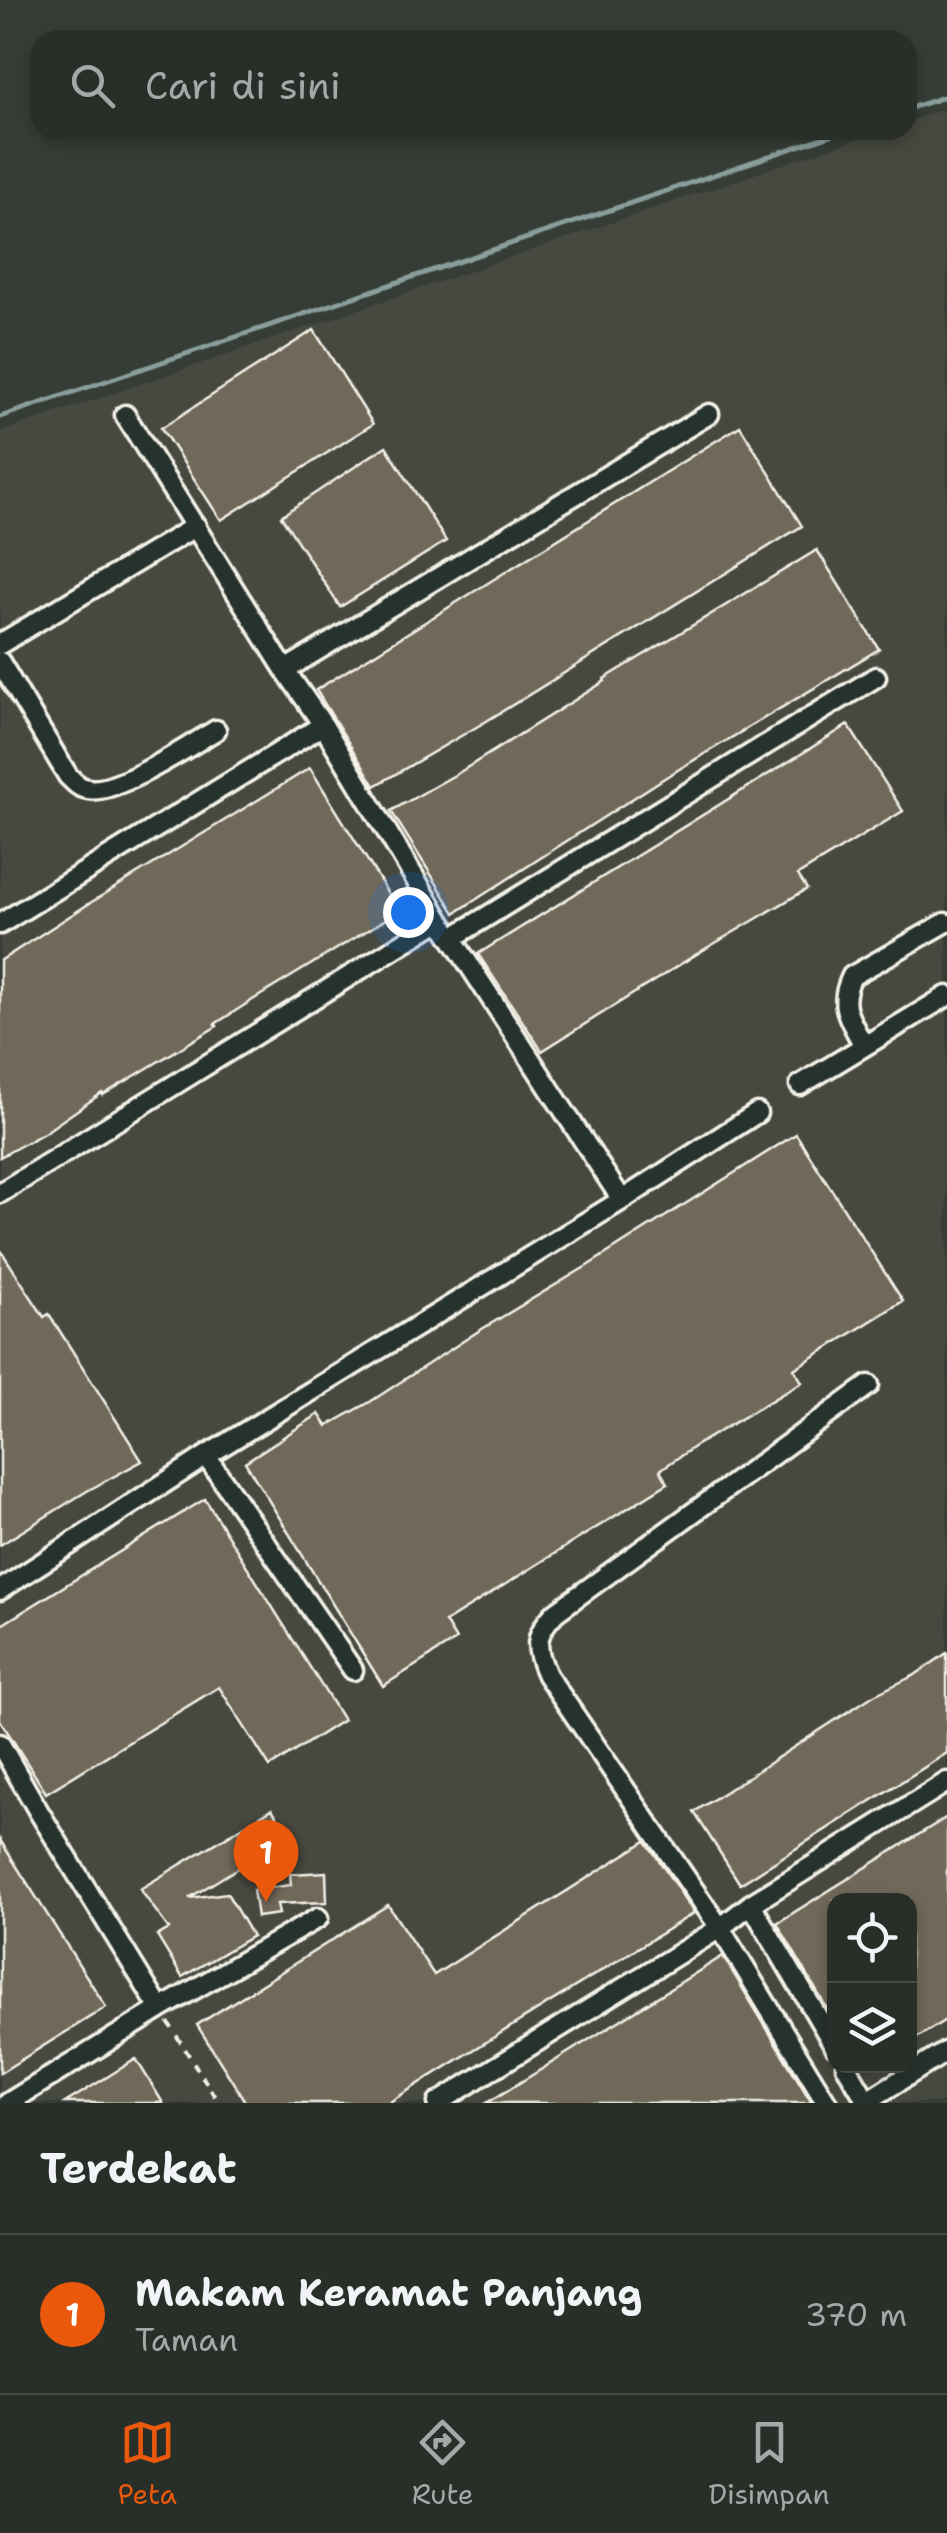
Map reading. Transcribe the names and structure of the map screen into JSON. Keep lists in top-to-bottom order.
{
  "page": {
    "search": "Cari di sini",
    "pins": "1",
    "heading": "Terdekat",
    "list": [
      {
        "mark": "1",
        "name": "Makam Keramat Panjang",
        "note": "Taman",
        "value": "370 m"
      }
    ],
    "nav": ["Peta", "Rute", "Disimpan"]
  }
}
